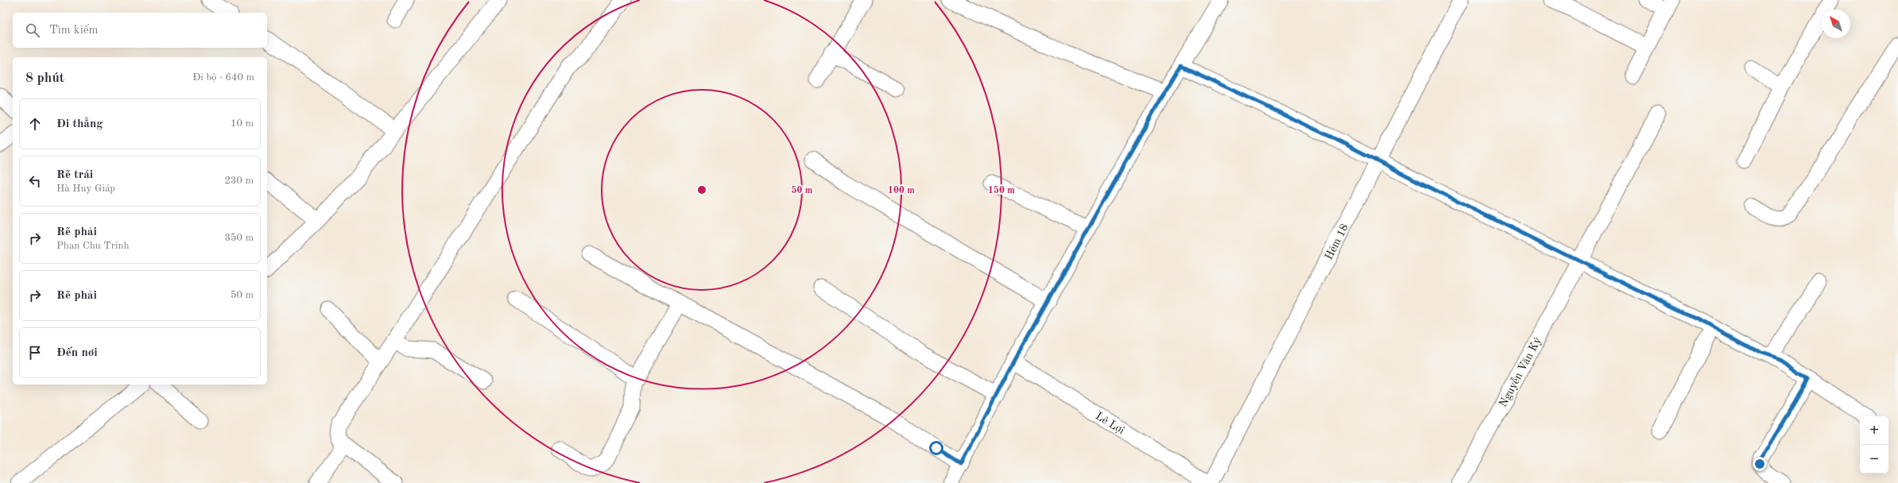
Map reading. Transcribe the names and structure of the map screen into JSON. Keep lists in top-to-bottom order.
{
  "streets": {
    "street": ["Hẻm 18", "Nguyễn Văn Ký", "Lê Lợi"]
  },
  "north": "top left",
  "page": {
    "search": "Tìm kiếm",
    "heading": ["8 phút", "Đi bộ · 640 m"],
    "list": [
      ["Đi thẳng", "10 m"],
      ["Rẽ trái", "Hà Huy Giáp", "230 m"],
      ["Rẽ phải", "Phan Chu Trinh", "350 m"],
      ["Rẽ phải", "50 m"],
      "Đến nơi"
    ],
    "map_buttons": ["+", "−"]
  },
  "rings": ["50 m", "100 m", "150 m"]
}
